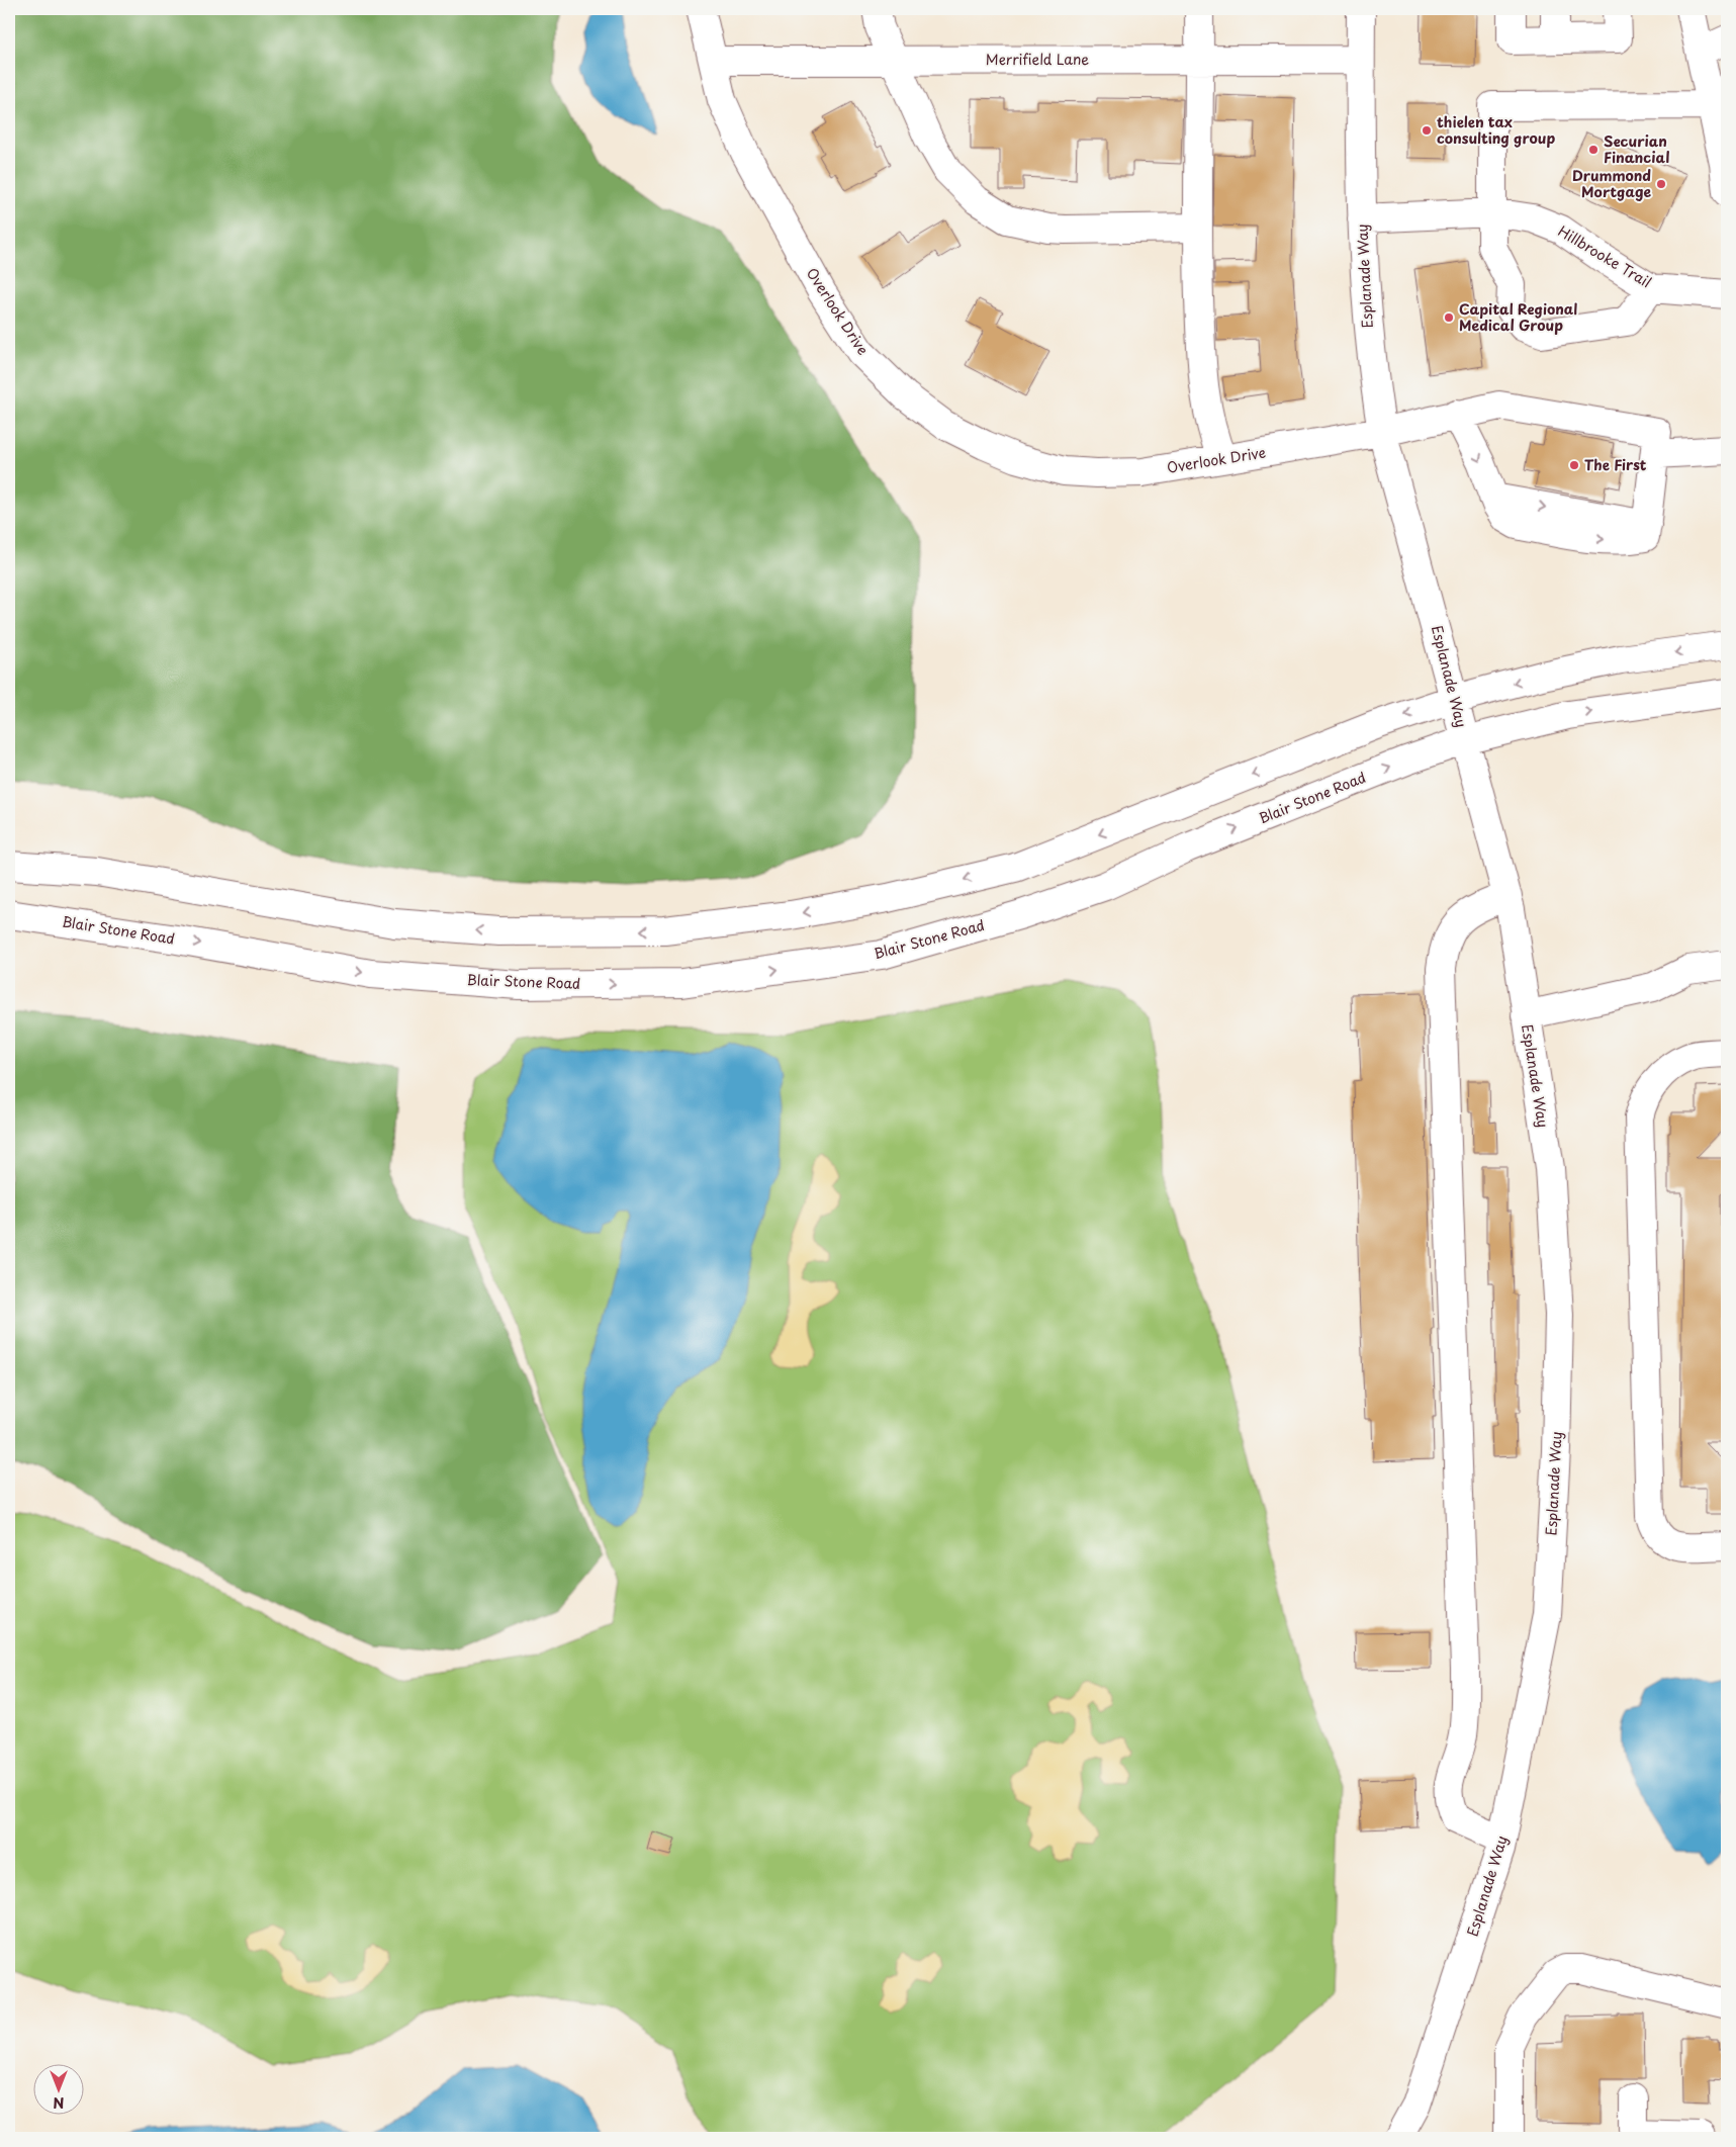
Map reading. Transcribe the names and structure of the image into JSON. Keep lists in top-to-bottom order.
{
  "streets": {
    "street": [
      "Merrifield Lane",
      "Hillbrooke Trail",
      "Esplanade Way",
      "Overlook Drive",
      "Blair Stone Road"
    ]
  },
  "crossings": [
    ["Merrifield Lane", "Esplanade Way"],
    ["Merrifield Lane", "Overlook Drive"],
    ["Hillbrooke Trail", "Esplanade Way"],
    ["Esplanade Way", "Overlook Drive"],
    ["Esplanade Way", "Blair Stone Road"]
  ],
  "places": [
    "thielen tax consulting group",
    "Securian Financial",
    "Drummond Mortgage",
    "Capital Regional Medical Group",
    "The First"
  ],
  "north": "bottom"
}
